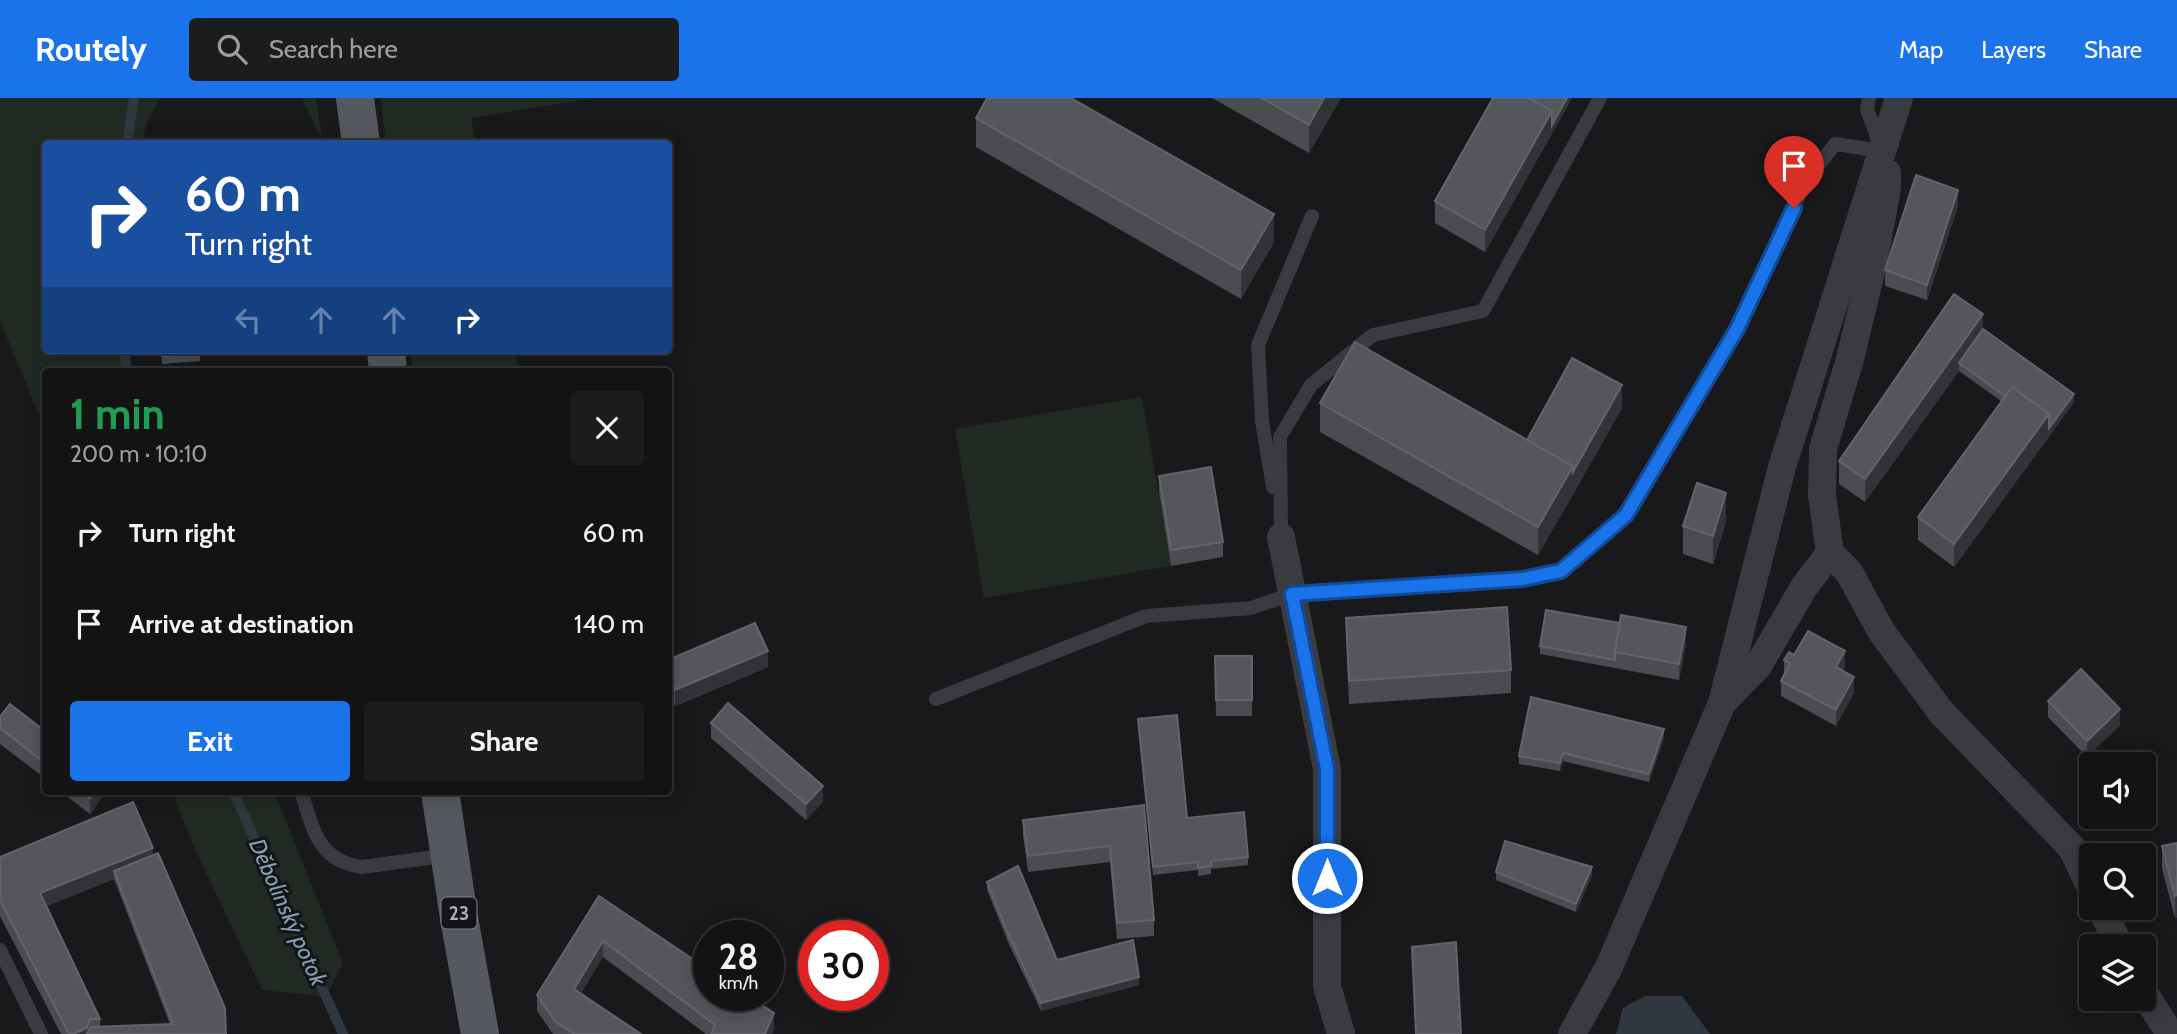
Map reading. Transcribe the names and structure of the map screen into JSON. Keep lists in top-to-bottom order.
{
  "streets": {
    "main road": ["23"]
  },
  "water": ["Děbolínský potok"],
  "page": {
    "header": "Routely",
    "search": "Search here",
    "nav": ["Map", "Layers", "Share"],
    "turn": ["60 m", "Turn right"],
    "heading": ["1 min", "200 m · 10:10"],
    "list": [
      {
        "name": "Turn right",
        "value": "60 m"
      },
      {
        "name": "Arrive at destination",
        "value": "140 m"
      }
    ],
    "buttons": ["Exit", "Share"],
    "speed": "28 km/h",
    "limit": "30"
  }
}
